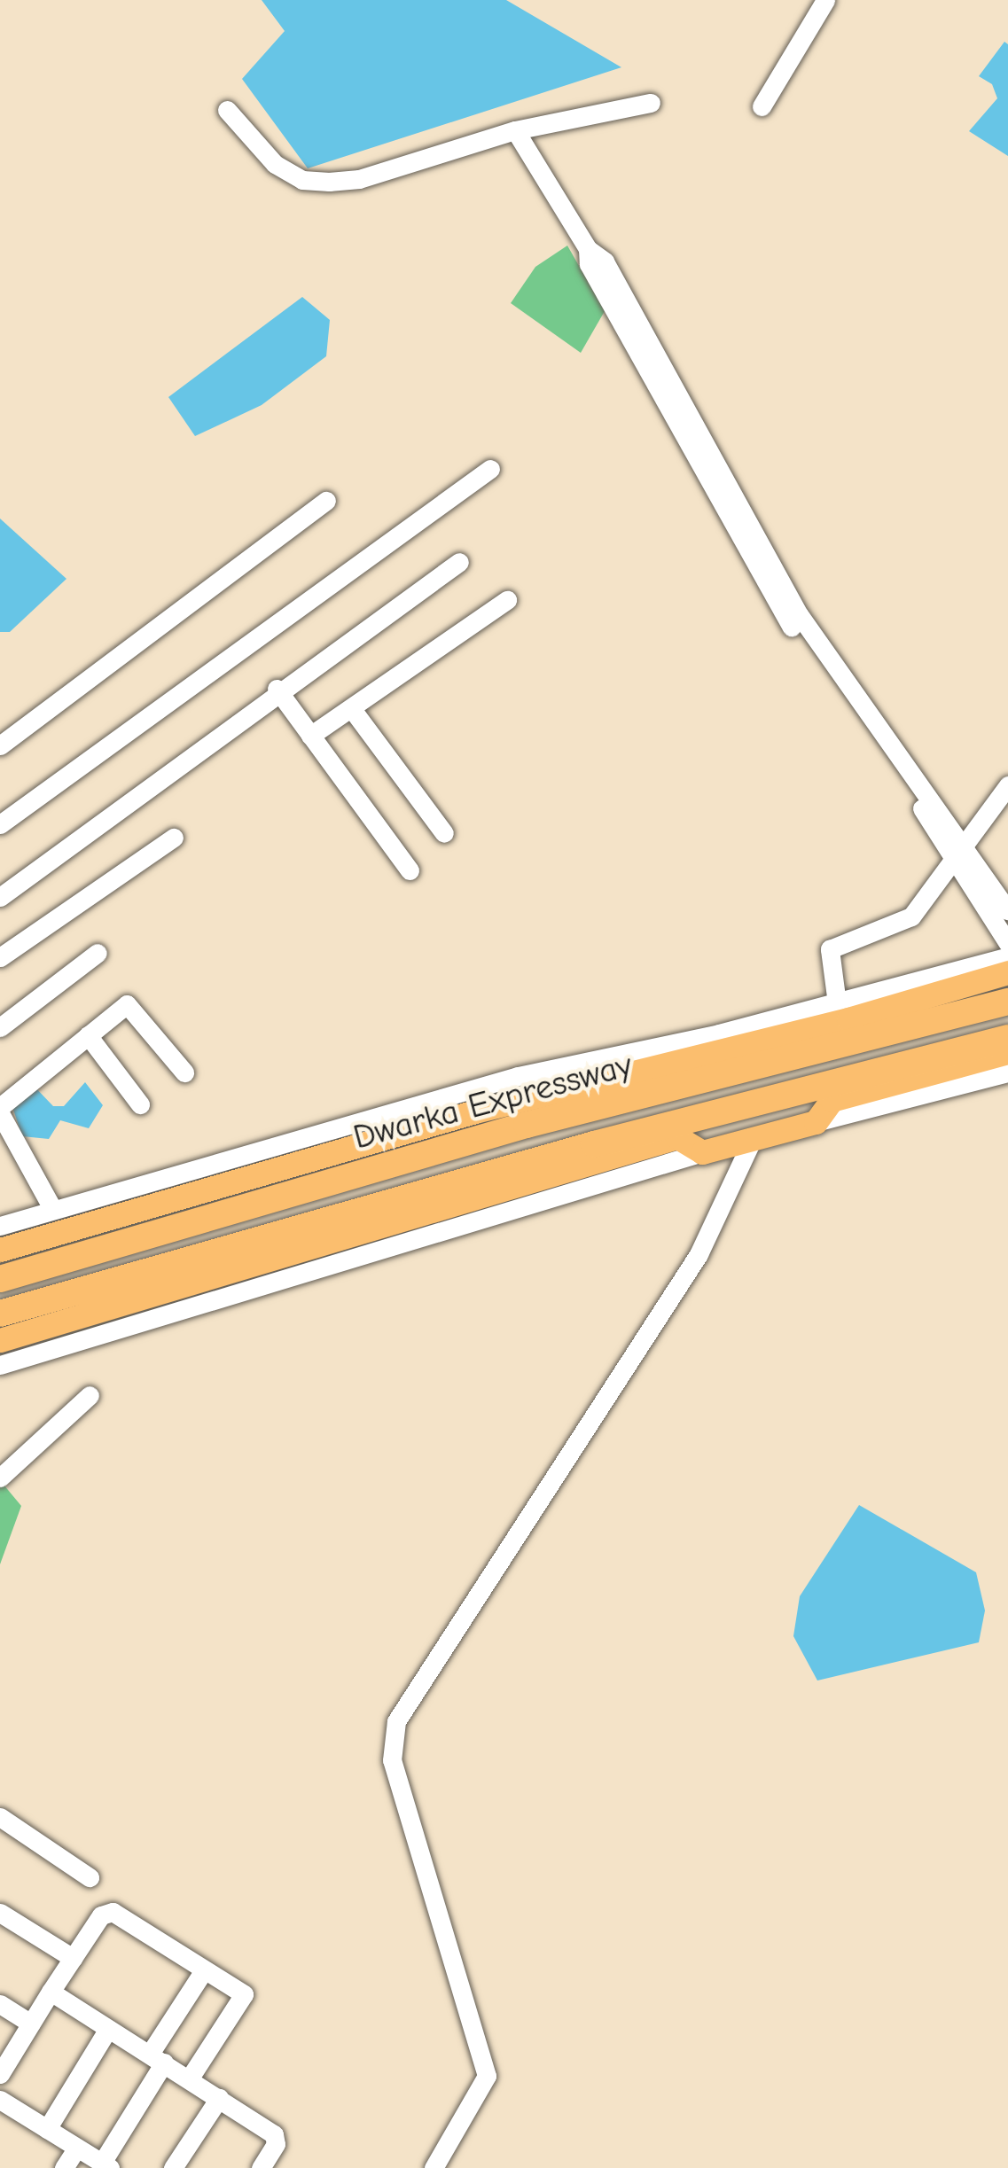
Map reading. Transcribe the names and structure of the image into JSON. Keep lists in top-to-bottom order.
{
  "streets": {
    "highway": ["Dwarka Expressway"]
  }
}
